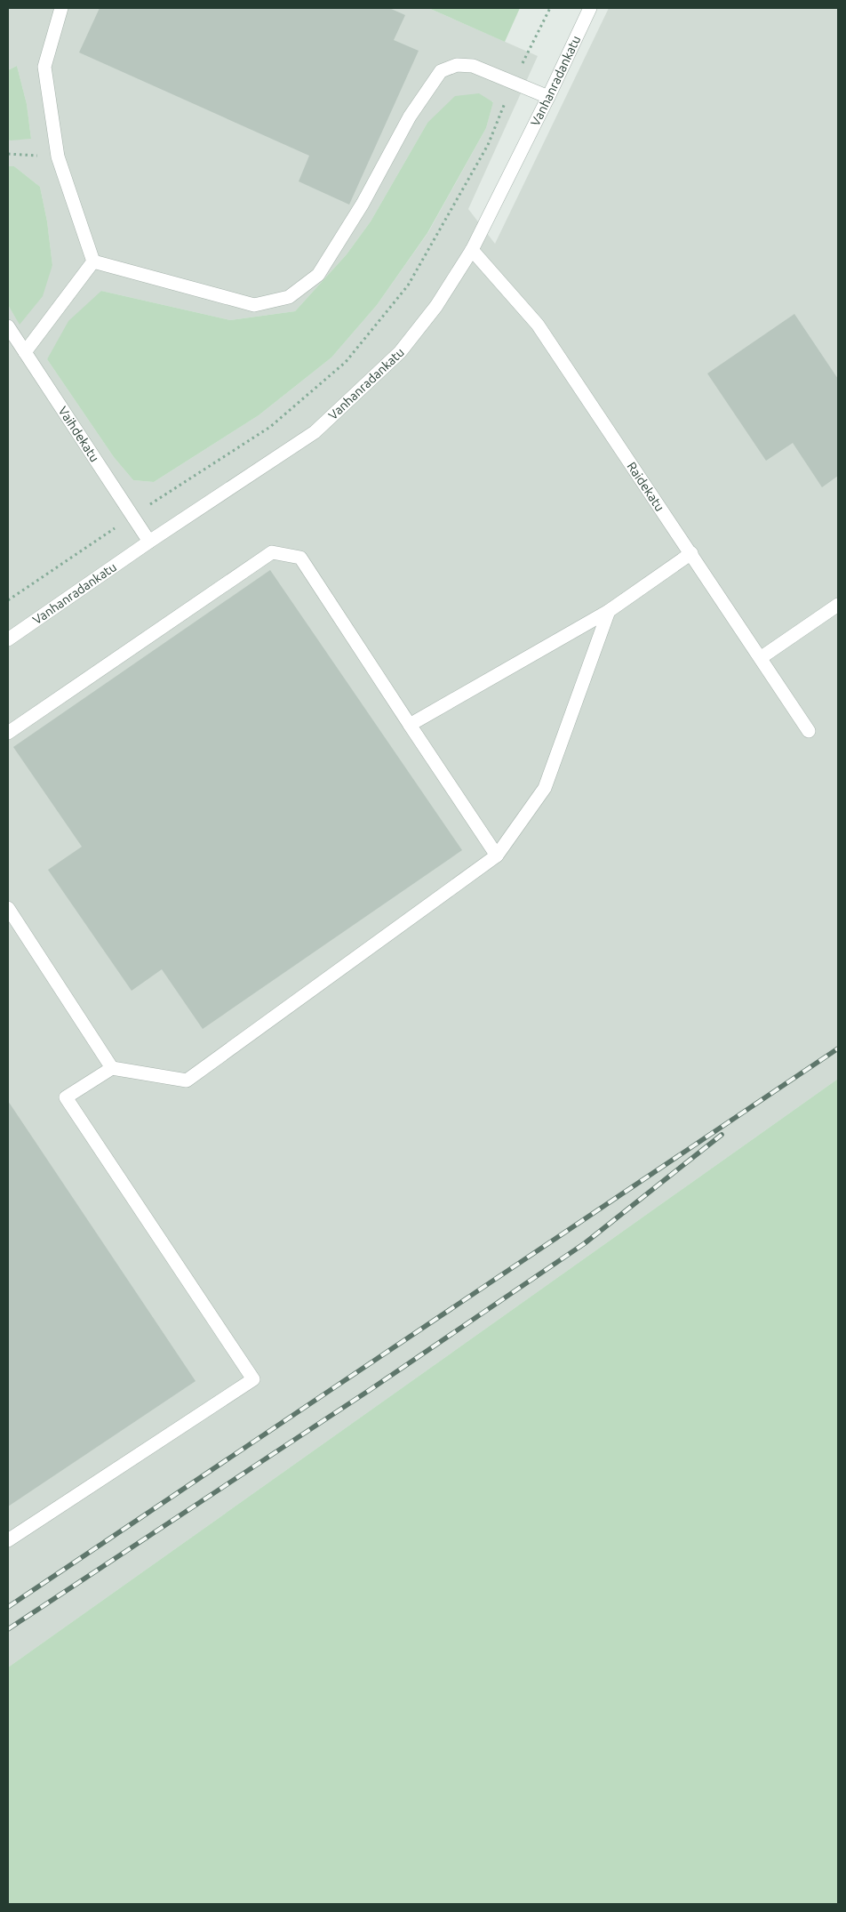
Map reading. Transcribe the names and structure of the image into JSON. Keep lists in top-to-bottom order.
{
  "streets": {
    "street": ["Vanhanradankatu", "Vaihdekatu", "Raidekatu"]
  },
  "crossings": [
    ["Vanhanradankatu", "Vaihdekatu"],
    ["Vanhanradankatu", "Raidekatu"]
  ]
}
